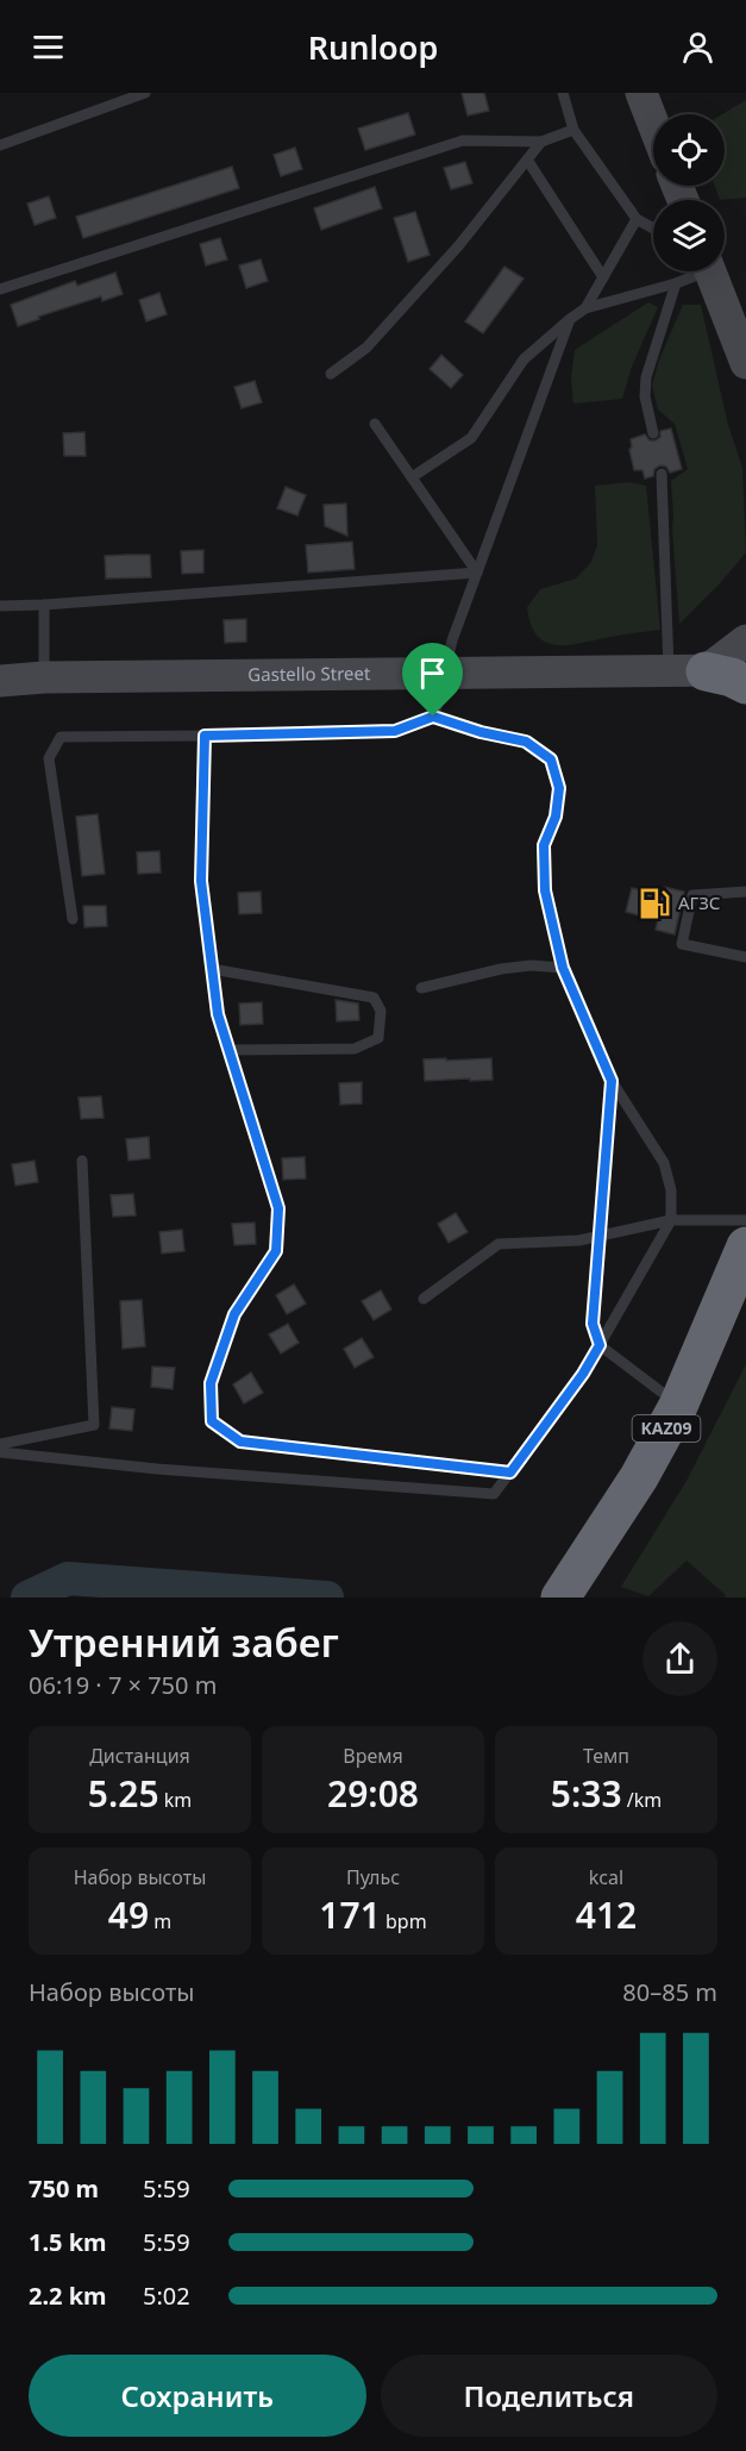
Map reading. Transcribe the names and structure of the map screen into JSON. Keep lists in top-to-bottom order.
{
  "streets": {
    "highway": ["KAZ09"],
    "street": ["Gastello Street"]
  },
  "places": {
    "fuel station": ["АГЗС"]
  },
  "page": {
    "header": "Runloop",
    "heading": ["Утренний забег", "06:19 · 7 × 750 m"],
    "stats": [
      ["Дистанция", "5.25 km"],
      ["Время", "29:08"],
      ["Темп", "5:33 /km"],
      ["Набор высоты", "49 m"],
      ["Пульс", "171 bpm"],
      ["kcal", "412"]
    ],
    "chart": ["Набор высоты", "80–85 m"],
    "list": [
      {
        "name": "750 m",
        "note": "5:59"
      },
      {
        "name": "1.5 km",
        "note": "5:59"
      },
      {
        "name": "2.2 km",
        "note": "5:02"
      }
    ],
    "buttons": ["Сохранить", "Поделиться"]
  }
}
